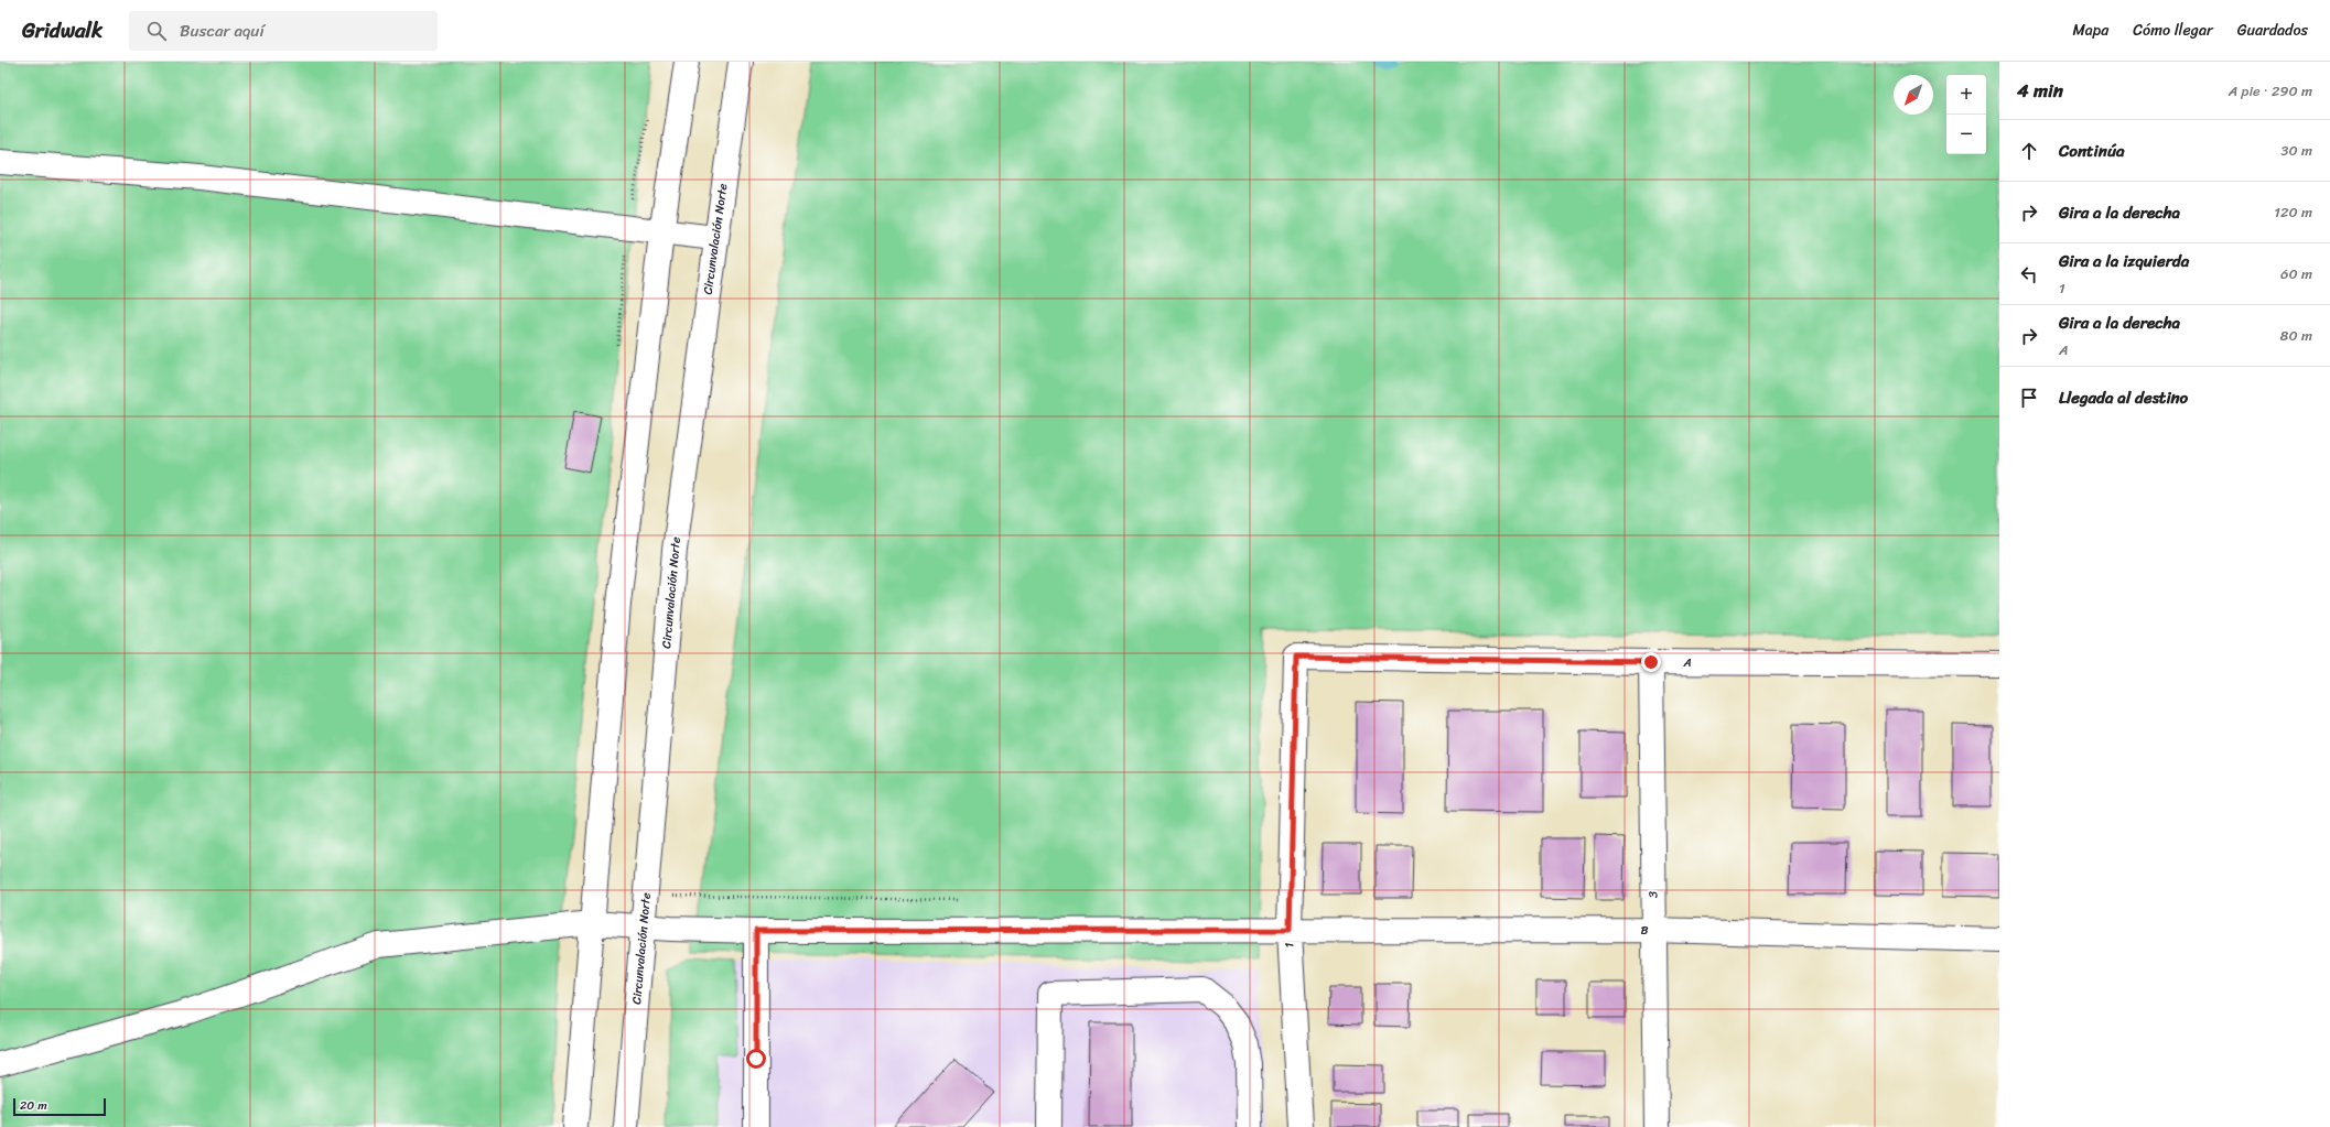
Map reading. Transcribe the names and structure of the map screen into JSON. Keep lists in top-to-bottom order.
{
  "streets": {
    "main road": [
      "Circunvalación Norte",
      "A",
      "3",
      "B",
      "1"
    ]
  },
  "crossings": [
    ["Circunvalación Norte", "B"],
    ["A", "3"],
    ["A", "1"],
    ["3", "B"],
    ["B", "1"]
  ],
  "scale_bar": "20 m",
  "north": "bottom left",
  "page": {
    "header": "Gridwalk",
    "search": "Buscar aquí",
    "nav": ["Mapa", "Cómo llegar", "Guardados"],
    "heading": ["4 min", "A pie · 290 m"],
    "map_buttons": ["+", "−"],
    "list": [
      ["Continúa", "30 m"],
      ["Gira a la derecha", "120 m"],
      ["Gira a la izquierda", "1", "60 m"],
      ["Gira a la derecha", "A", "80 m"],
      "Llegada al destino"
    ],
    "scale": "20 m"
  }
}
